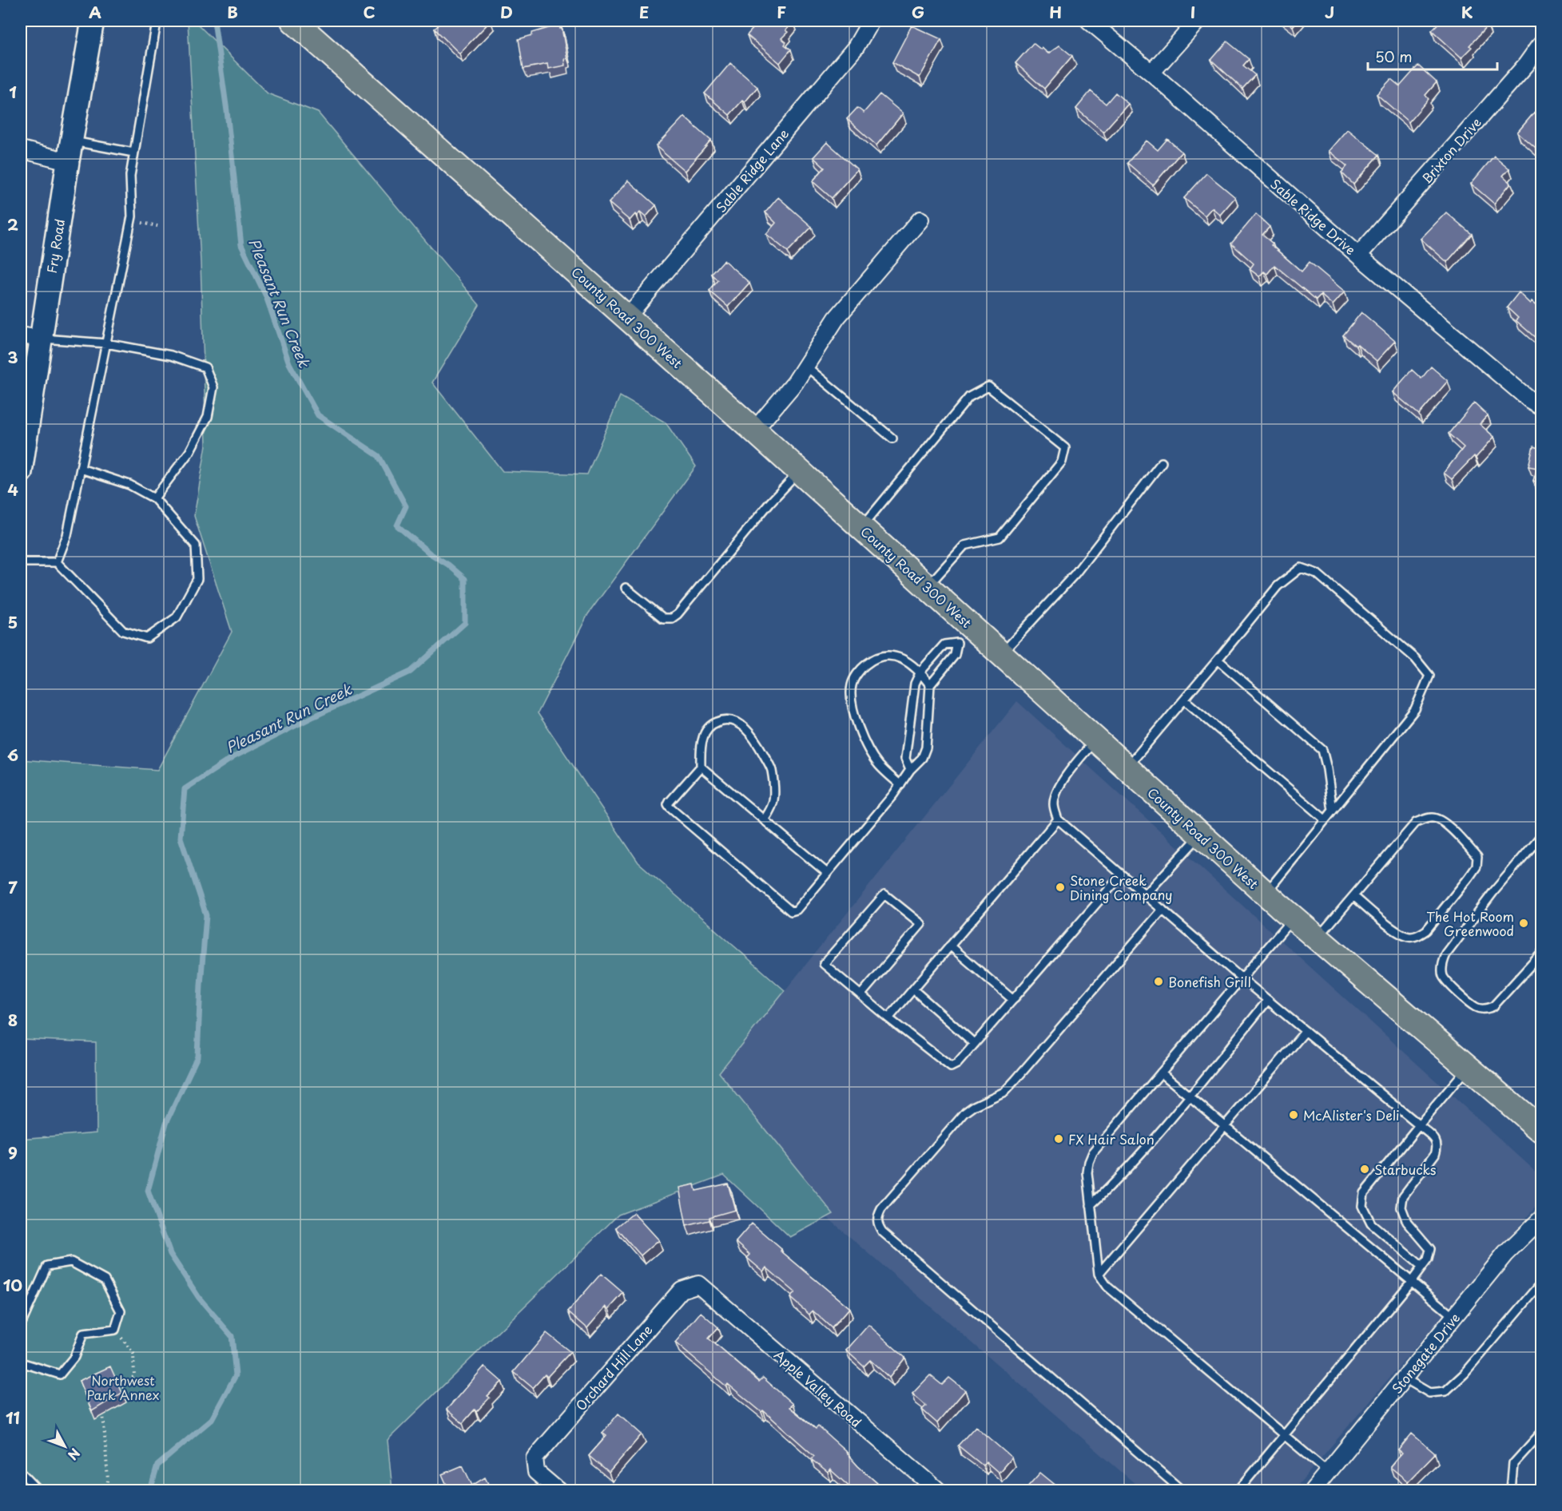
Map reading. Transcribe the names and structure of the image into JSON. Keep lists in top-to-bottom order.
{
  "streets": {
    "main road": ["County Road 300 West"],
    "street": [
      "Brixton Drive",
      "Sable Ridge Lane",
      "Sable Ridge Drive",
      "Fry Road",
      "Stonegate Drive",
      "Orchard Hill Lane",
      "Apple Valley Road"
    ]
  },
  "crossings": [
    ["Brixton Drive", "Sable Ridge Drive"],
    ["Sable Ridge Lane", "County Road 300 West"],
    ["Orchard Hill Lane", "Apple Valley Road"]
  ],
  "water": ["Pleasant Run Creek"],
  "parks": ["Northwest Park Annex"],
  "places": [
    "Stone Creek Dining Company",
    "The Hot Room Greenwood",
    "Bonefish Grill",
    "McAlister's Deli",
    "FX Hair Salon",
    "Starbucks"
  ],
  "scale_bar": "50 m",
  "north": "bottom right",
  "grid": {
    "columns": [
      "A",
      "B",
      "C",
      "D",
      "E",
      "F",
      "G",
      "H",
      "I",
      "J",
      "K"
    ],
    "rows": [
      "1",
      "2",
      "3",
      "4",
      "5",
      "6",
      "7",
      "8",
      "9",
      "10",
      "11"
    ]
  }
}
